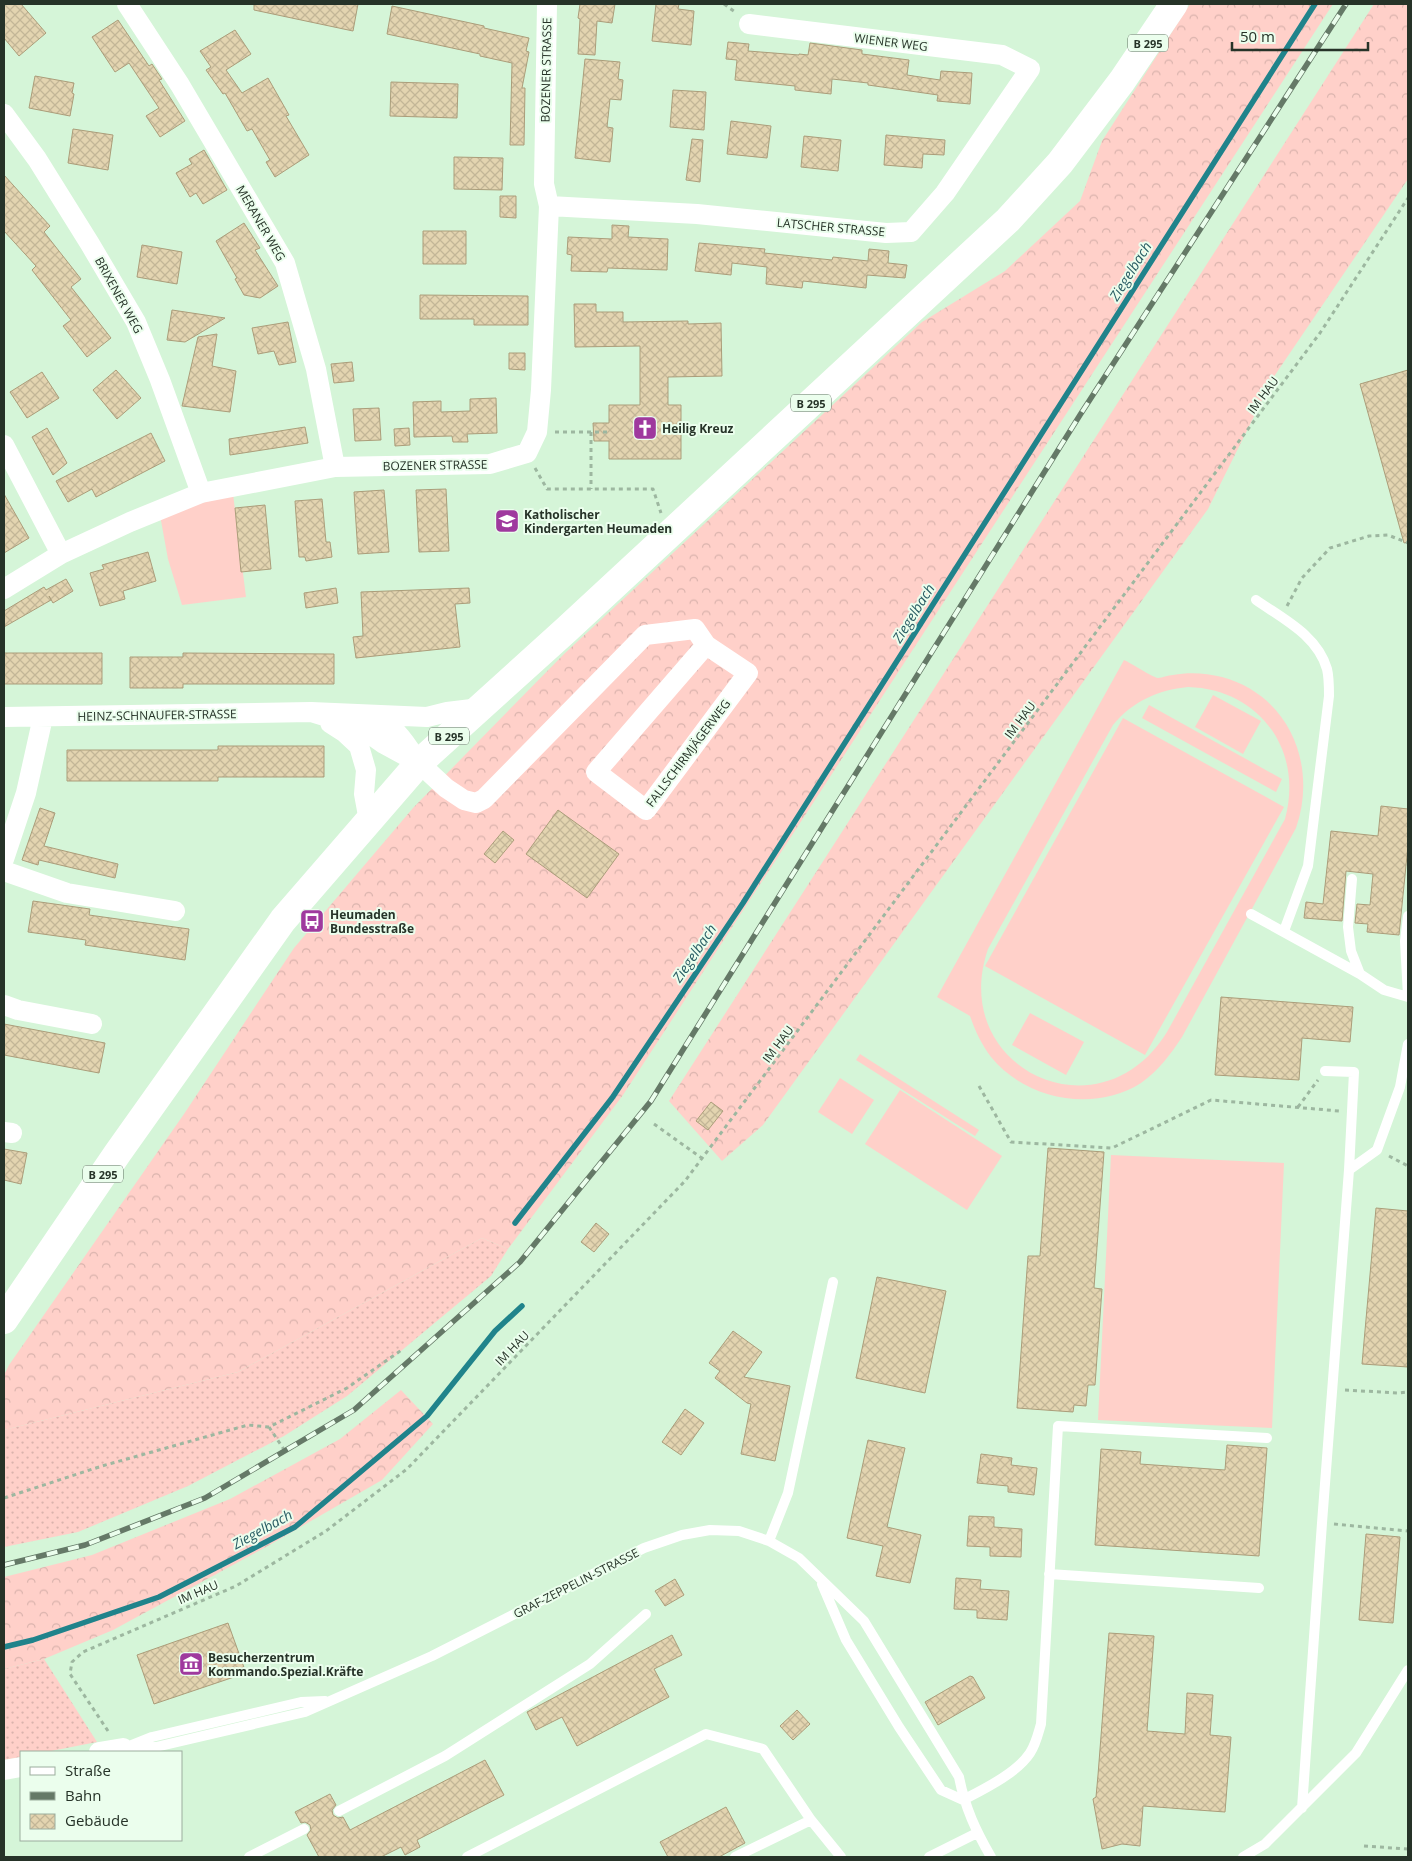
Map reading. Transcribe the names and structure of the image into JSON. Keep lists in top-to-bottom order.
{
  "streets": {
    "main road": ["B 295"],
    "street": [
      "WIENER WEG",
      "BOZENER STRASSE",
      "MERANER WEG",
      "LATSCHER STRASSE",
      "BRIXENER WEG",
      "HEINZ-SCHNAUFER-STRASSE",
      "FALLSCHIRMJÄGERWEG",
      "GRAF-ZEPPELIN-STRASSE"
    ],
    "path": ["IM HAU"]
  },
  "crossings": [
    ["WIENER WEG", "LATSCHER STRASSE"],
    ["B 295", "HEINZ-SCHNAUFER-STRASSE"],
    ["B 295", "FALLSCHIRMJÄGERWEG"],
    ["BOZENER STRASSE", "MERANER WEG"],
    ["BOZENER STRASSE", "LATSCHER STRASSE"],
    ["BOZENER STRASSE", "BRIXENER WEG"],
    ["IM HAU", "GRAF-ZEPPELIN-STRASSE"],
    ["HEINZ-SCHNAUFER-STRASSE", "FALLSCHIRMJÄGERWEG"]
  ],
  "water": ["Ziegelbach"],
  "places": {
    "church": ["Heilig Kreuz"],
    "school or university": ["Katholischer Kindergarten Heumaden"],
    "bus stop": ["Heumaden Bundesstraße"],
    "museum": ["Besucherzentrum Kommando.Spezial.Kräfte"]
  },
  "legend": ["Straße", "Bahn", "Gebäude"],
  "scale_bar": "50 m"
}
